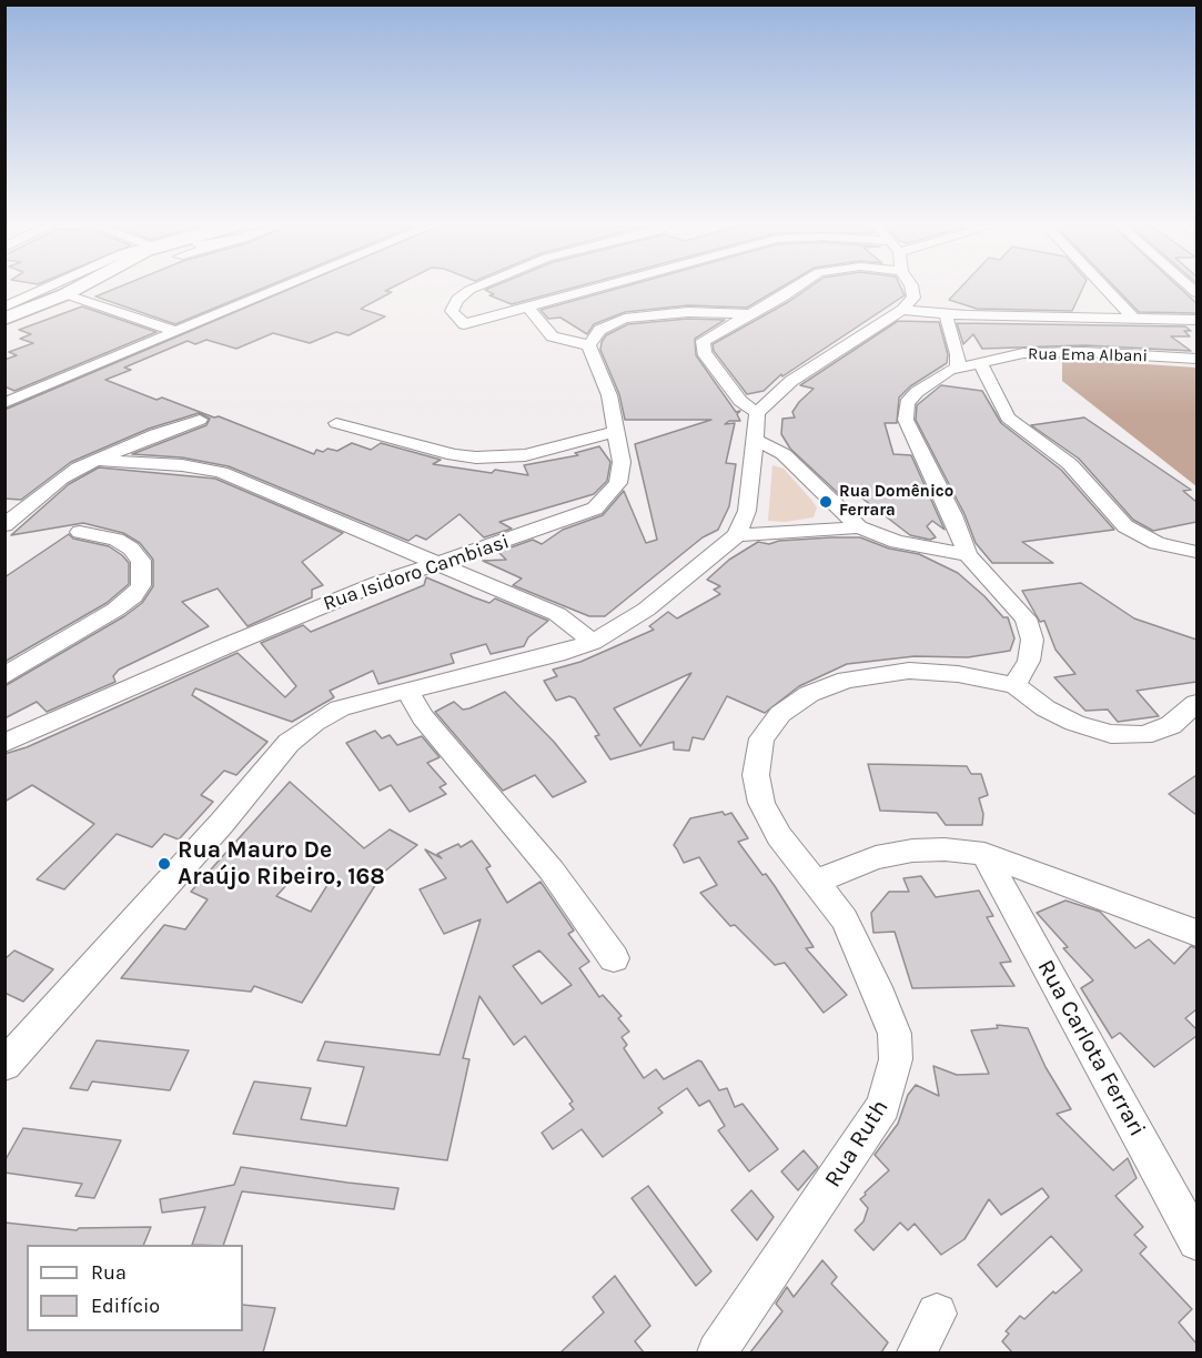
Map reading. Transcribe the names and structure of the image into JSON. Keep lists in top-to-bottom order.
{
  "streets": {
    "street": [
      "Rua Ema Albani",
      "Rua Isidoro Cambiasi",
      "Rua Carlota Ferrari",
      "Rua Ruth"
    ]
  },
  "places": ["Rua Domênico Ferrara", "Rua Mauro De Araújo Ribeiro, 168"],
  "legend": ["Rua", "Edifício"]
}
